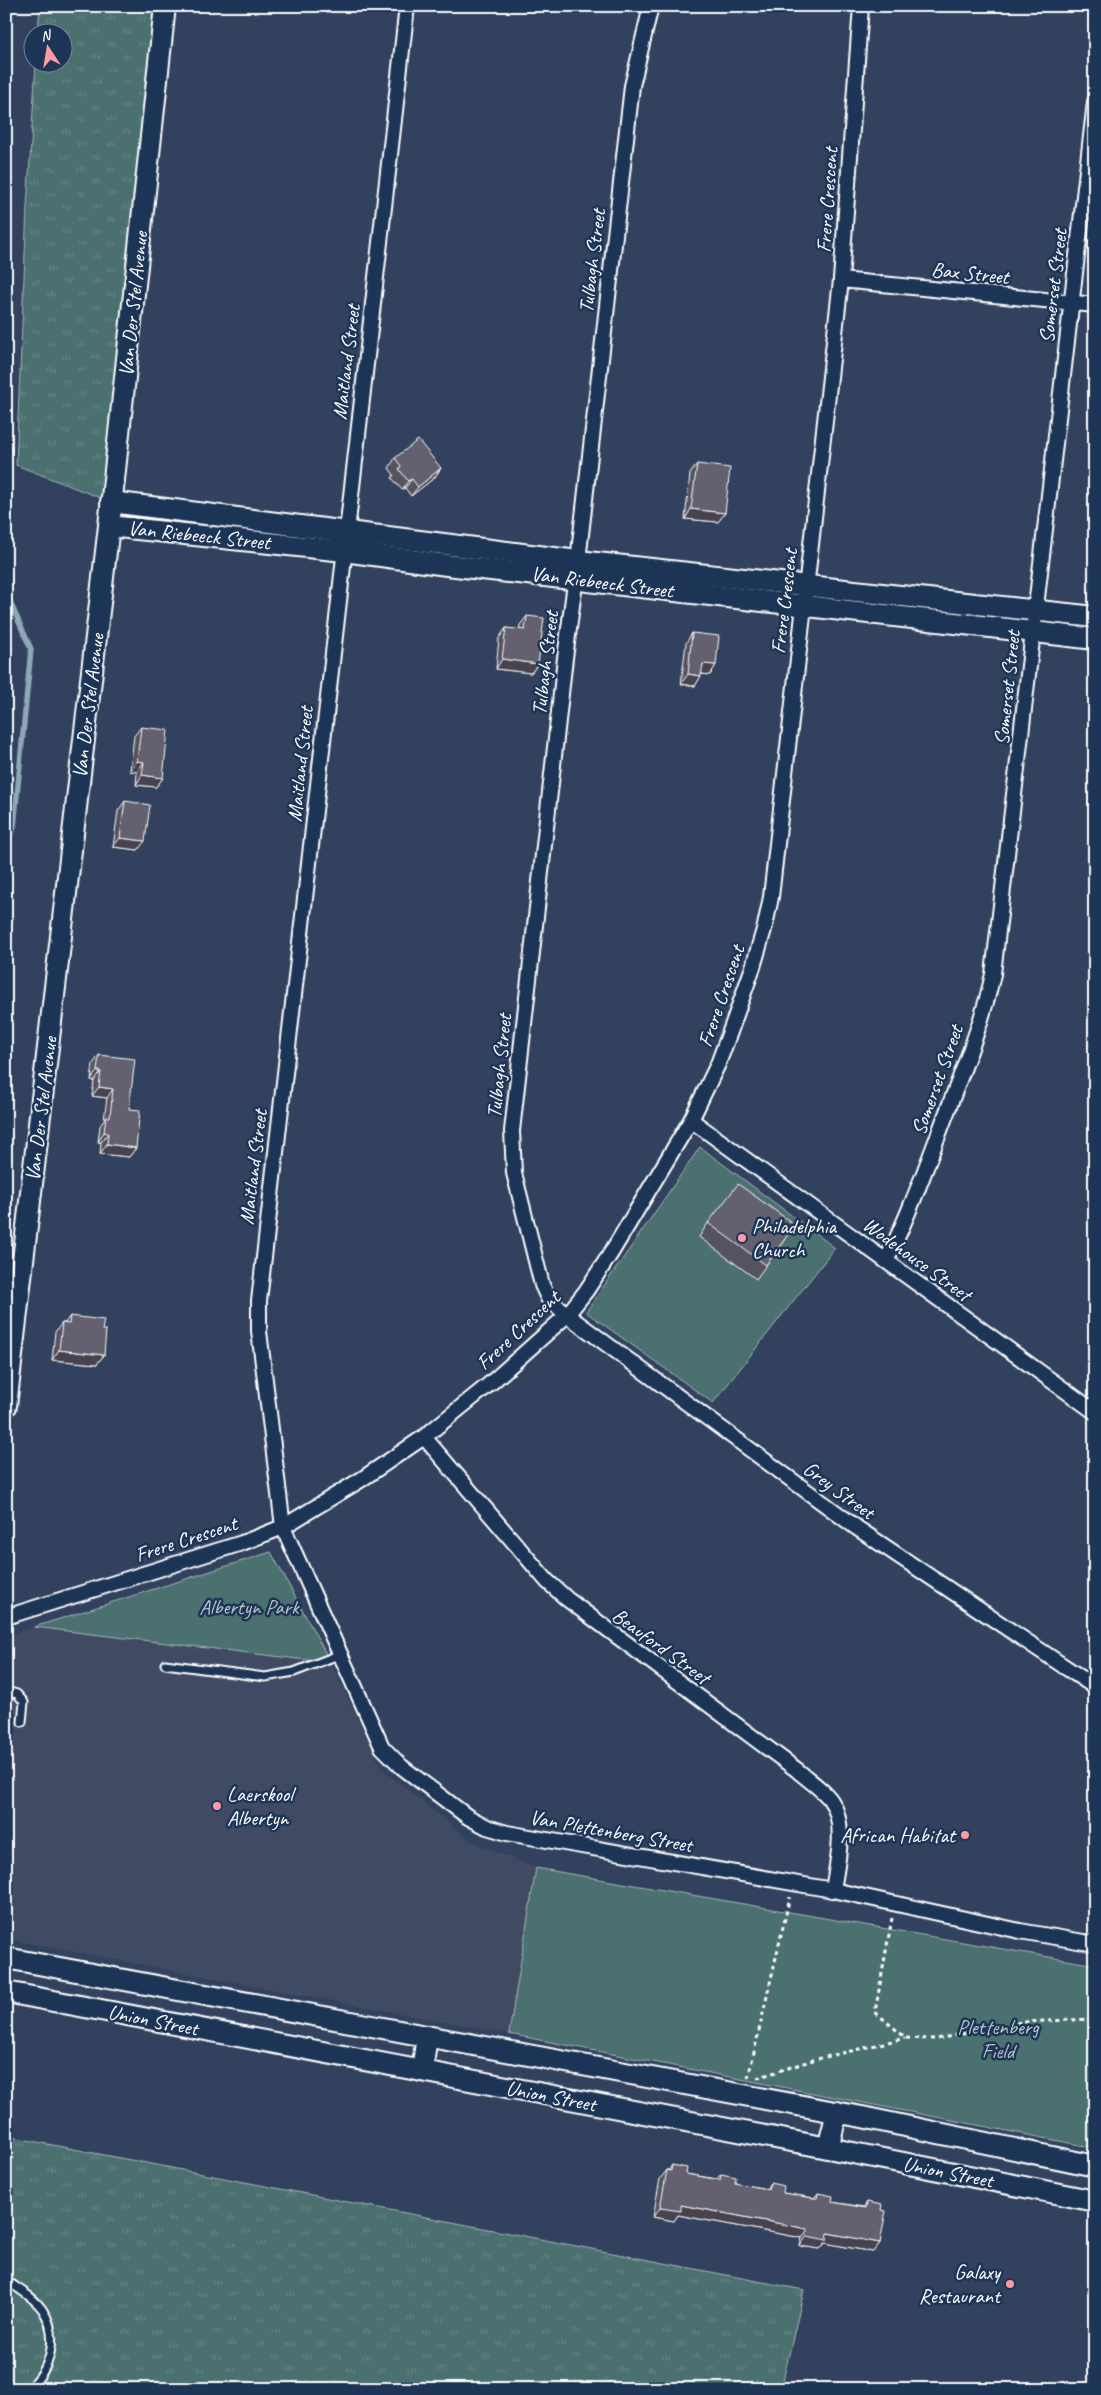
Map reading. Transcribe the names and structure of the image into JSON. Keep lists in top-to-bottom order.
{
  "streets": {
    "street": [
      "Frere Crescent",
      "Tulbagh Street",
      "Bax Street",
      "Somerset Street",
      "Van Der Stel Avenue",
      "Maitland Street",
      "Van Riebeeck Street",
      "Wodehouse Street",
      "Grey Street",
      "Beauford Street",
      "Van Plettenberg Street",
      "Union Street"
    ]
  },
  "crossings": [
    ["Frere Crescent", "Tulbagh Street"],
    ["Frere Crescent", "Bax Street"],
    ["Frere Crescent", "Maitland Street"],
    ["Frere Crescent", "Van Riebeeck Street"],
    ["Frere Crescent", "Wodehouse Street"],
    ["Frere Crescent", "Grey Street"],
    ["Frere Crescent", "Beauford Street"],
    ["Frere Crescent", "Van Plettenberg Street"],
    ["Tulbagh Street", "Van Riebeeck Street"],
    ["Tulbagh Street", "Grey Street"],
    ["Bax Street", "Somerset Street"],
    ["Somerset Street", "Van Riebeeck Street"],
    ["Somerset Street", "Wodehouse Street"],
    ["Van Der Stel Avenue", "Van Riebeeck Street"],
    ["Maitland Street", "Van Riebeeck Street"],
    ["Maitland Street", "Van Plettenberg Street"],
    ["Beauford Street", "Van Plettenberg Street"]
  ],
  "parks": ["Albertyn Park", "Plettenberg Field"],
  "places": [
    "Philadelphia Church",
    "Laerskool Albertyn",
    "African Habitat",
    "Galaxy Restaurant"
  ],
  "north": "top"
}
